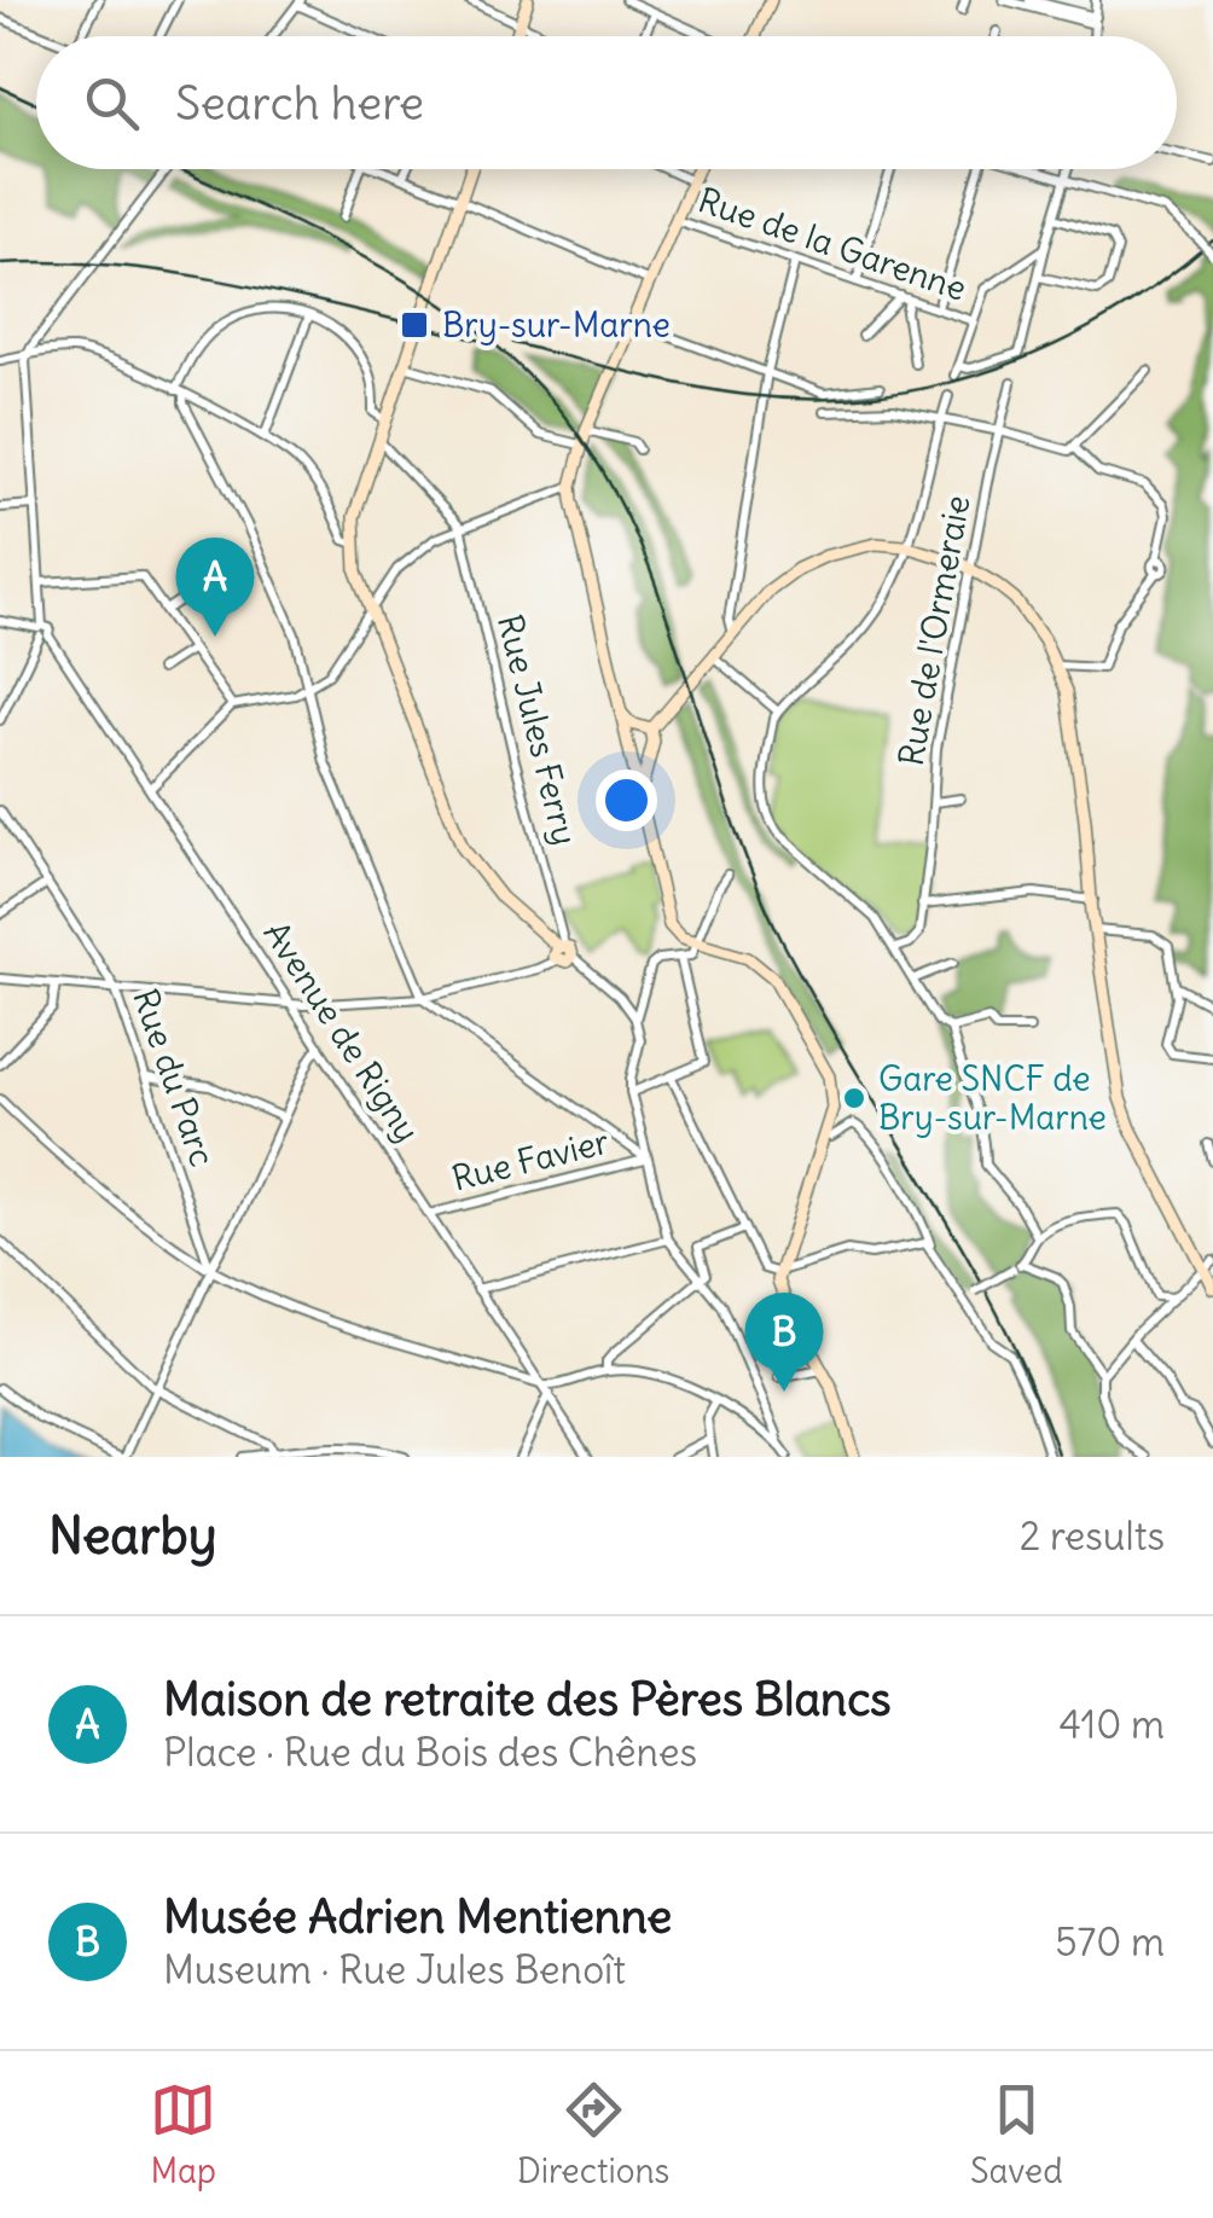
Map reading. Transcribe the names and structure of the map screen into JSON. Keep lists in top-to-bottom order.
{
  "streets": {
    "street": [
      "Rue de la Garenne",
      "Rue de l'Ormeraie",
      "Rue Jules Ferry",
      "Avenue de Rigny",
      "Rue du Parc",
      "Rue Favier"
    ]
  },
  "crossings": [
    ["Avenue de Rigny", "Rue Favier"]
  ],
  "places": {
    "transit": ["Bry-sur-Marne"],
    "other": ["Gare SNCF de Bry-sur-Marne"]
  },
  "page": {
    "search": "Search here",
    "pins": ["A", "B"],
    "heading": ["Nearby", "2 results"],
    "list": [
      {
        "mark": "A",
        "name": "Maison de retraite des Pères Blancs",
        "note": "Place · Rue du Bois des Chênes",
        "value": "410 m"
      },
      {
        "mark": "B",
        "name": "Musée Adrien Mentienne",
        "note": "Museum · Rue Jules Benoît",
        "value": "570 m"
      }
    ],
    "nav": ["Map", "Directions", "Saved"]
  }
}
